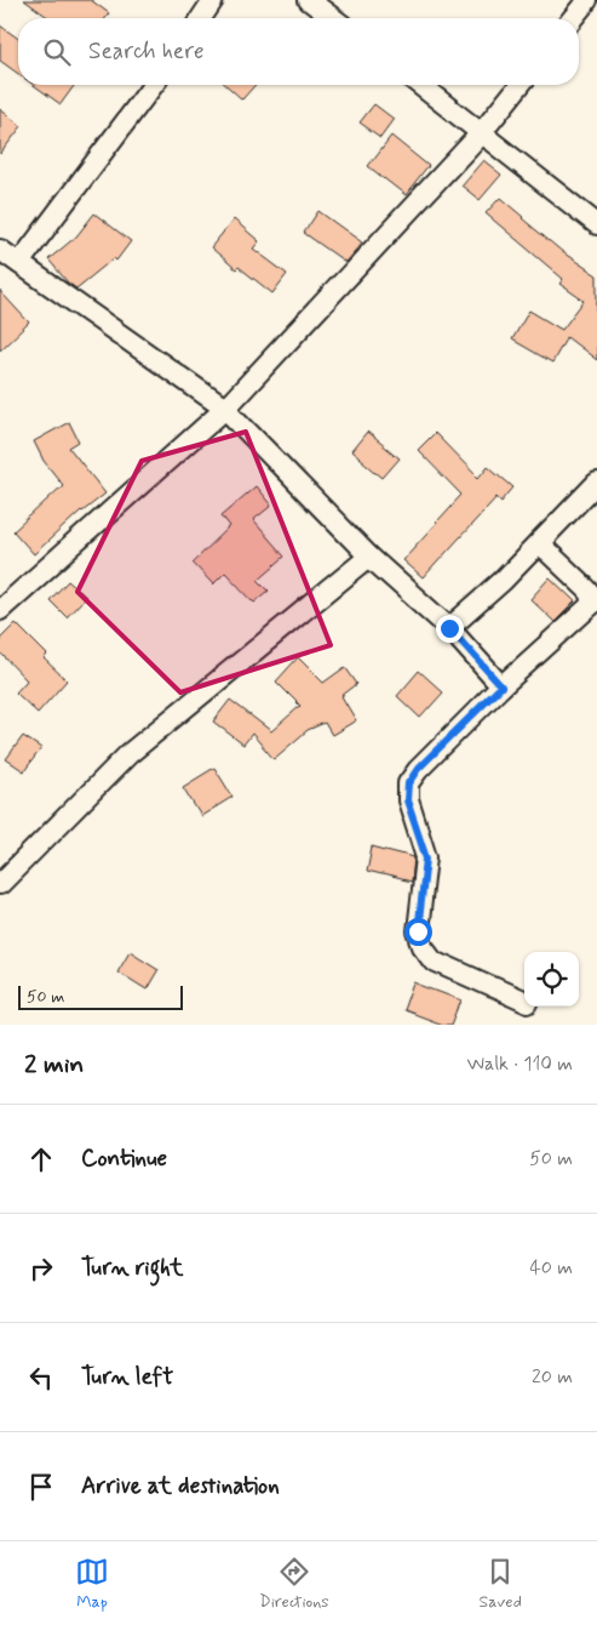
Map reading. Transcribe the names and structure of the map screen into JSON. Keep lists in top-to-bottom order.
{
  "scale_bar": "50 m",
  "page": {
    "search": "Search here",
    "scale": "50 m",
    "heading": ["2 min", "Walk · 110 m"],
    "list": [
      ["Continue", "50 m"],
      ["Turn right", "40 m"],
      ["Turn left", "20 m"],
      "Arrive at destination"
    ],
    "nav": ["Map", "Directions", "Saved"]
  }
}
